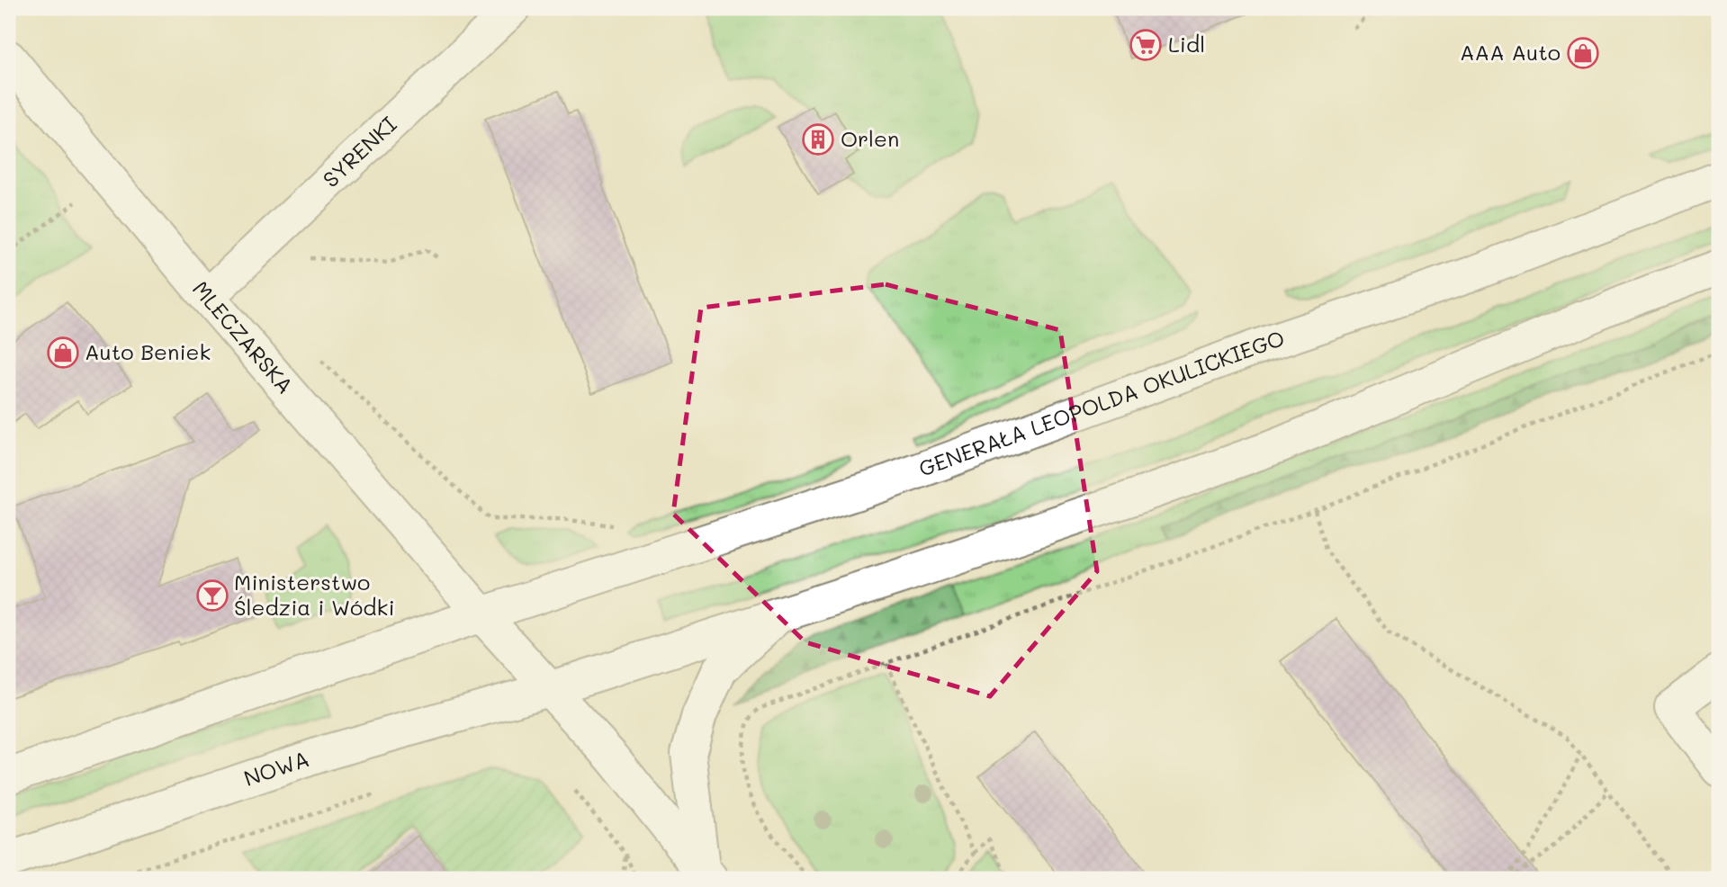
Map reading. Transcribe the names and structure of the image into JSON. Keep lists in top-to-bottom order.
{
  "streets": {
    "main road": [
      "SYRENKI",
      "MLECZARSKA",
      "GENERAŁA LEOPOLDA OKULICKIEGO",
      "NOWA"
    ]
  },
  "crossings": [
    ["SYRENKI", "MLECZARSKA"],
    ["MLECZARSKA", "GENERAŁA LEOPOLDA OKULICKIEGO"],
    ["MLECZARSKA", "NOWA"]
  ],
  "places": {
    "supermarket": ["Lidl"],
    "shop": ["AAA Auto", "Auto Beniek"],
    "building": ["Orlen"],
    "bar": ["Ministerstwo Śledzia i Wódki"]
  }
}
